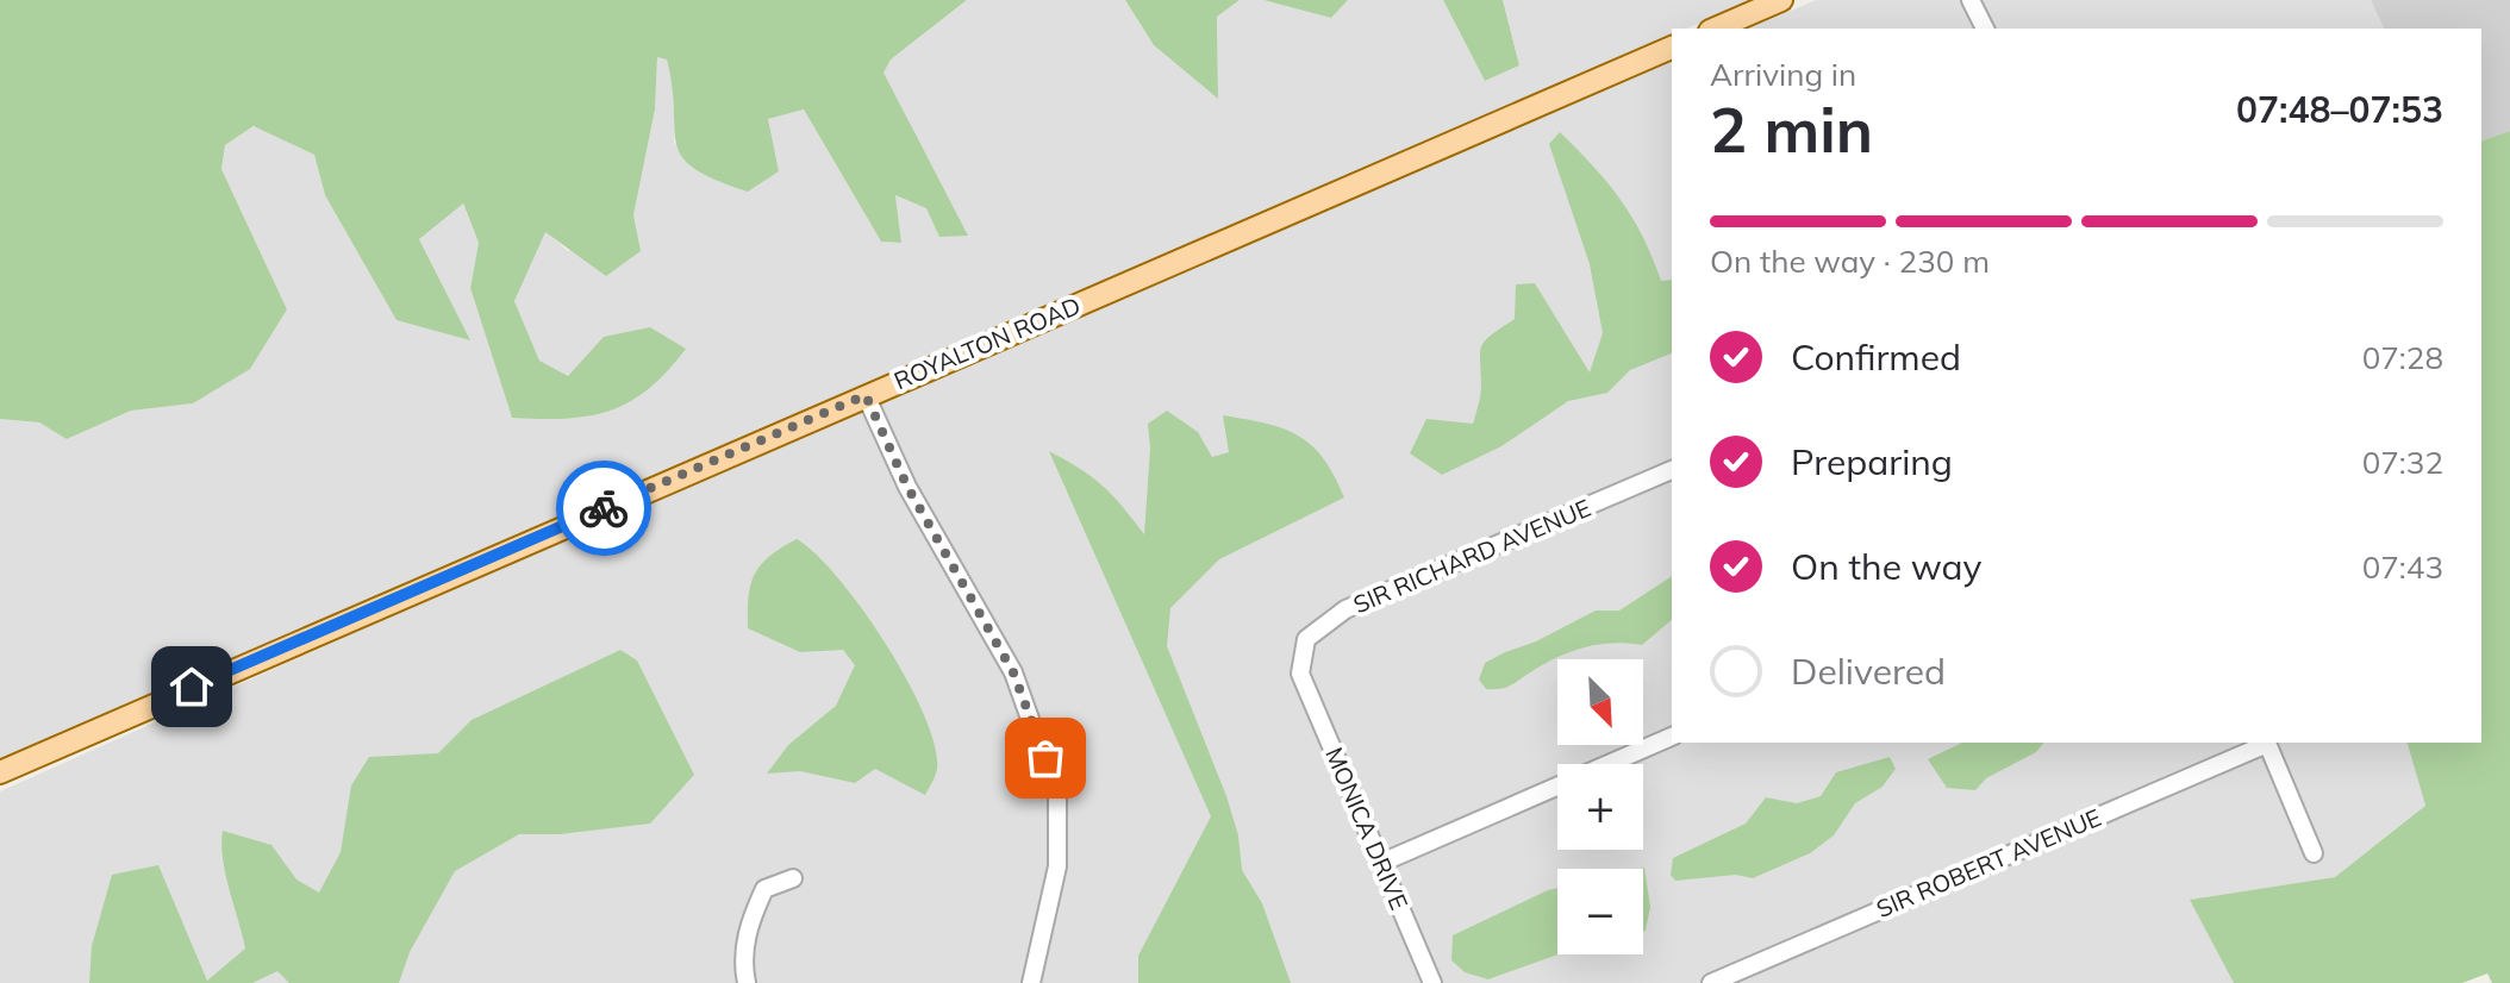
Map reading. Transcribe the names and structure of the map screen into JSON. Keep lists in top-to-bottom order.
{
  "streets": {
    "main road": ["ROYALTON ROAD"],
    "street": ["SIR RICHARD AVENUE", "MONICA DRIVE", "SIR ROBERT AVENUE"]
  },
  "crossings": [
    ["SIR RICHARD AVENUE", "MONICA DRIVE"]
  ],
  "north": "bottom right",
  "page": {
    "heading": ["2 min", "Arriving in", "07:48–07:53"],
    "bar": "On the way · 230 m",
    "list": [
      ["Confirmed", "07:28"],
      ["Preparing", "07:32"],
      ["On the way", "07:43"],
      "Delivered"
    ],
    "map_buttons": ["+", "−"]
  }
}
